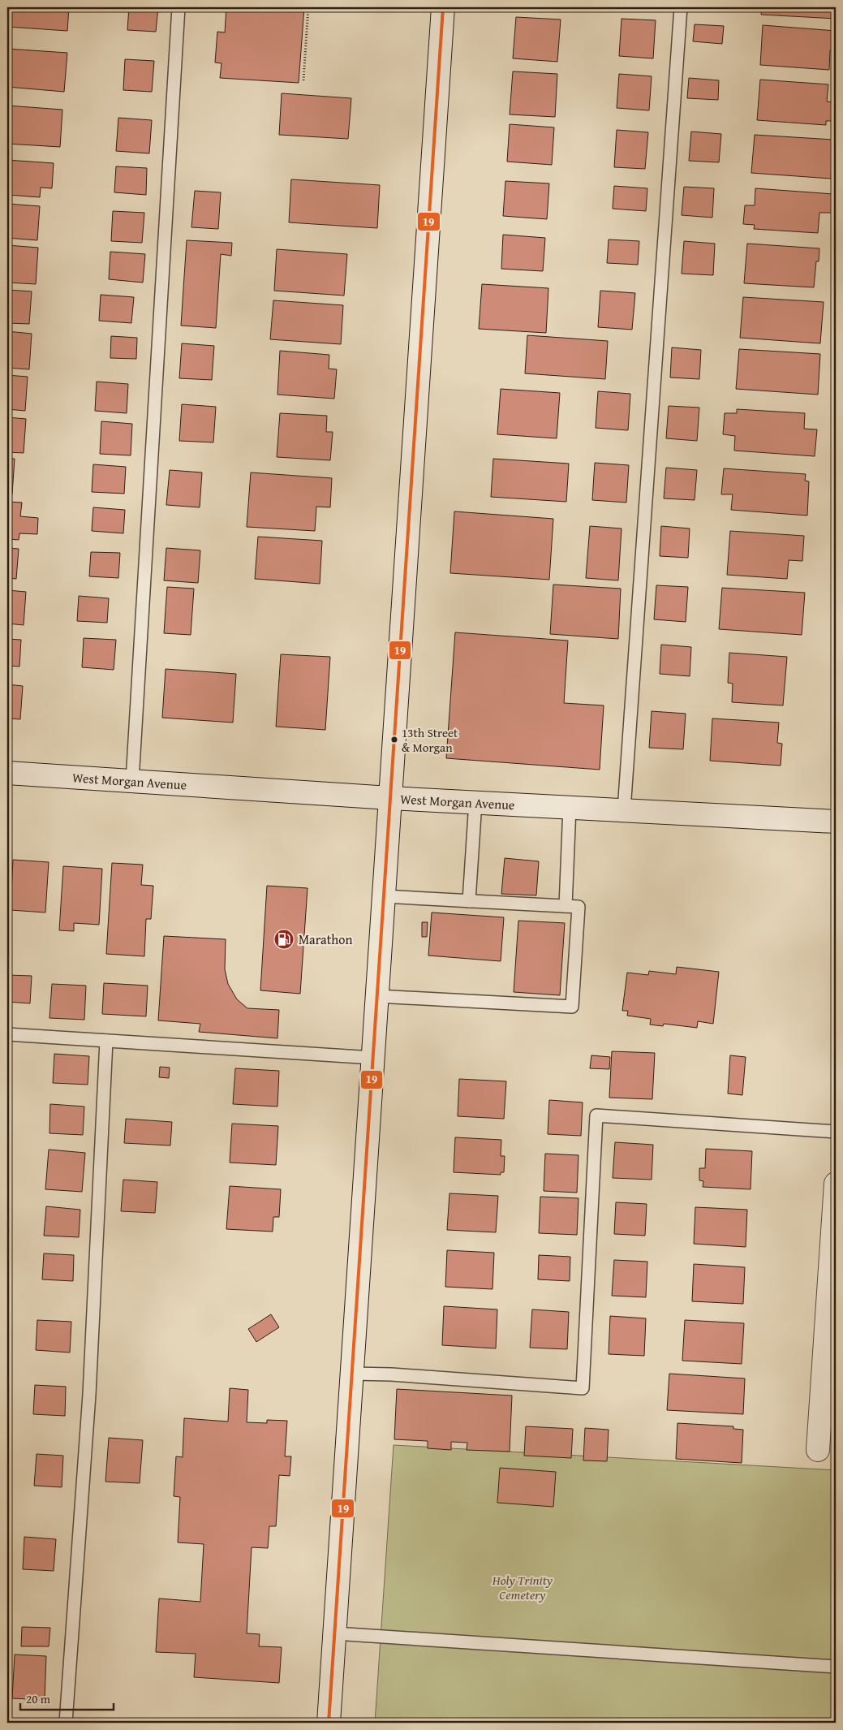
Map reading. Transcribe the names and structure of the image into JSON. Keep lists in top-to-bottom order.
{
  "streets": {
    "street": ["West Morgan Avenue"]
  },
  "parks": ["Holy Trinity Cemetery"],
  "places": {
    "other": ["13th Street & Morgan"],
    "fuel station": ["Marathon"]
  },
  "lines": ["transit line 19"],
  "scale_bar": "20 m"
}
